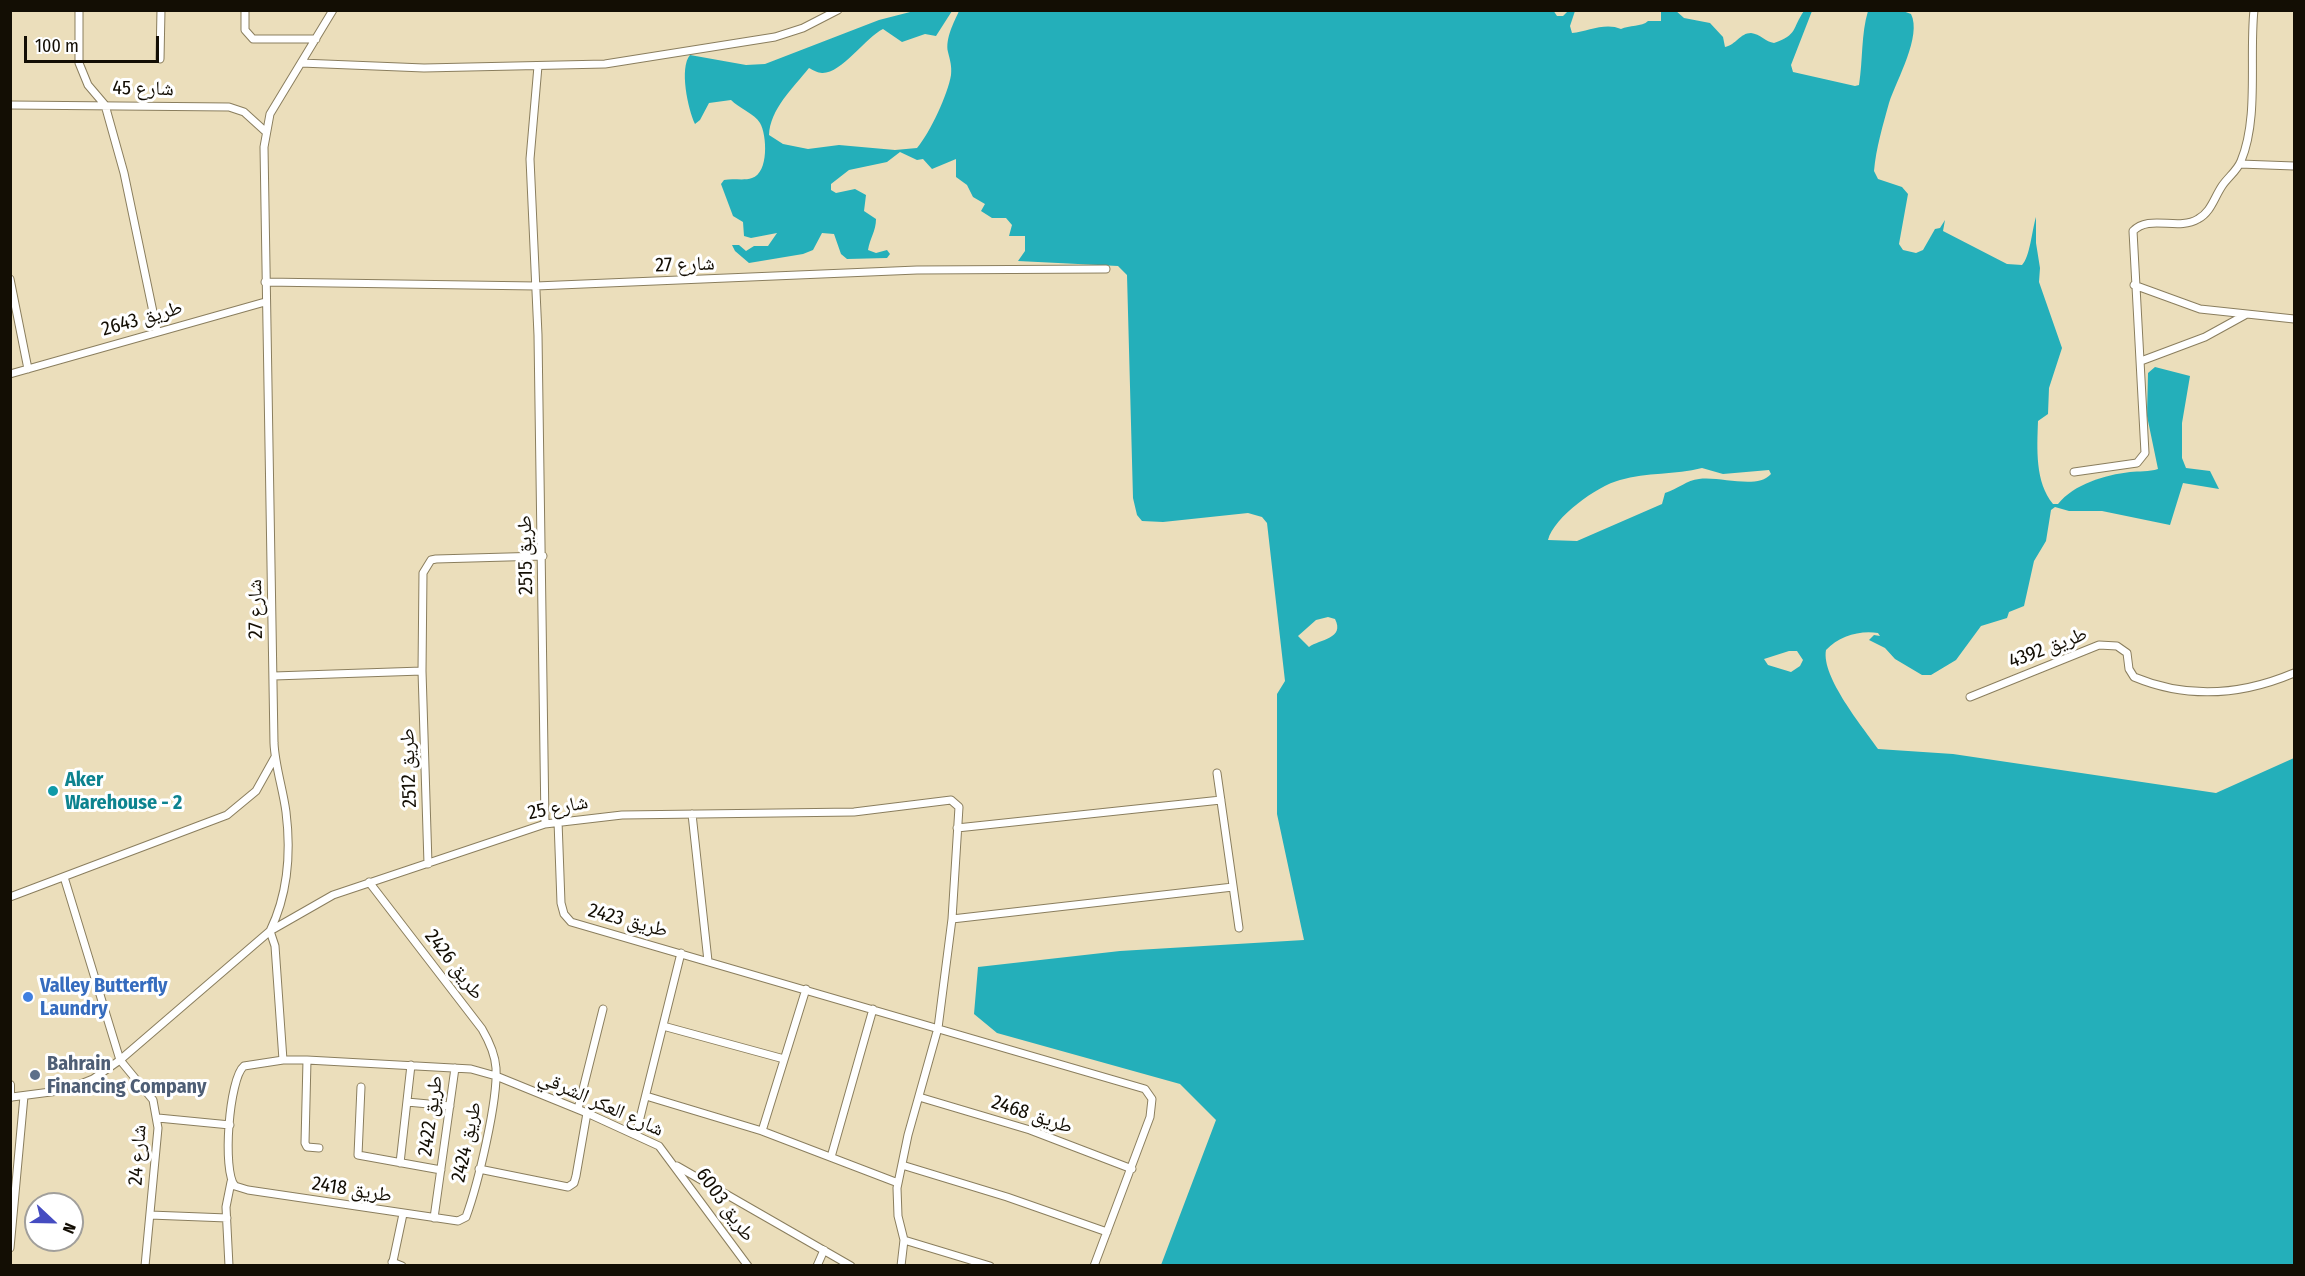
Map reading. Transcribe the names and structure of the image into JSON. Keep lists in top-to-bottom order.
{
  "streets": {
    "street": [
      "شارع 45",
      "شارع 27",
      "طريق 2643",
      "طريق 2515",
      "طريق 4392",
      "طريق 2512",
      "شارع 25",
      "طريق 2423",
      "طريق 2426",
      "شارع العكر الشرقي",
      "طريق 2468",
      "طريق 2422",
      "طريق 2424",
      "شارع 24",
      "طريق 2418",
      "طريق 6003"
    ]
  },
  "crossings": [
    ["شارع 45", "شارع 27"],
    ["شارع 27", "طريق 2643"],
    ["شارع 27", "طريق 2515"],
    ["شارع 27", "شارع 25"],
    ["طريق 2515", "طريق 2512"],
    ["طريق 2515", "شارع 25"],
    ["طريق 2512", "شارع 25"],
    ["شارع 25", "طريق 2423"],
    ["شارع 25", "طريق 2426"],
    ["شارع 25", "طريق 2468"],
    ["شارع 25", "شارع 24"],
    ["طريق 2423", "طريق 2468"],
    ["طريق 2426", "شارع العكر الشرقي"],
    ["طريق 2426", "طريق 2424"],
    ["شارع العكر الشرقي", "طريق 2422"],
    ["شارع العكر الشرقي", "طريق 2424"],
    ["شارع العكر الشرقي", "طريق 6003"],
    ["طريق 2422", "طريق 2418"],
    ["طريق 2424", "طريق 2418"]
  ],
  "places": ["Aker Warehouse - 2", "Valley Butterfly Laundry", "Bahrain Financing Company"],
  "scale_bar": "100 m",
  "north": "right"
}
